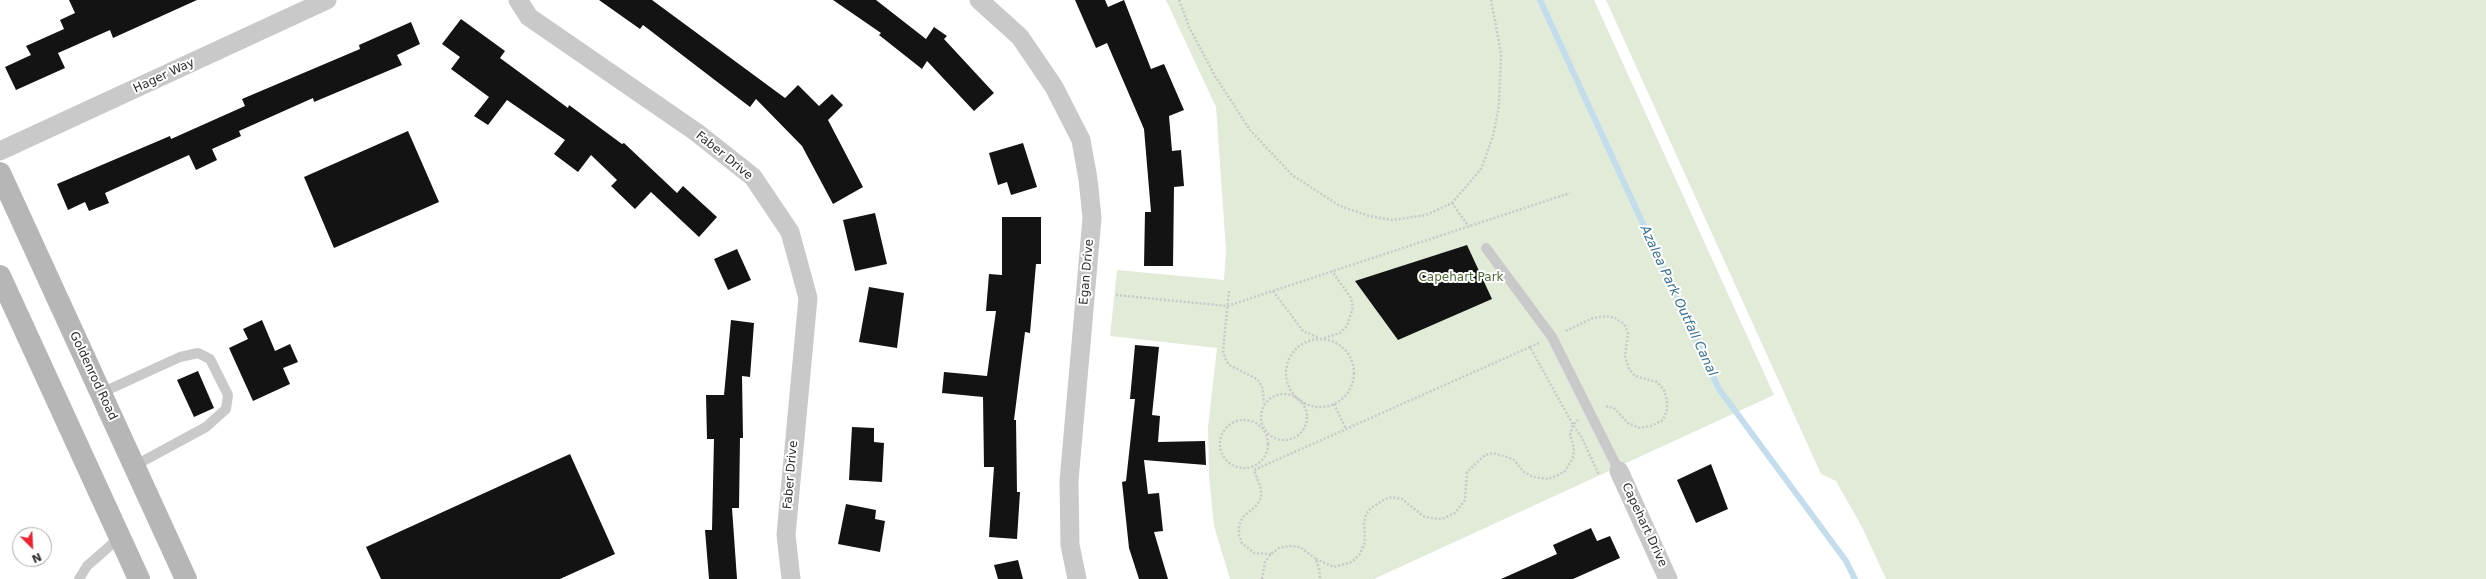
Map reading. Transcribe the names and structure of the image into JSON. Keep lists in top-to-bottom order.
{
  "streets": {
    "main road": ["Goldenrod Road"],
    "street": [
      "Hager Way",
      "Faber Drive",
      "Egan Drive",
      "Capehart Drive"
    ]
  },
  "water": ["Azalea Park Outfall Canal"],
  "parks": ["Capehart Park"],
  "north": "bottom right"
}
